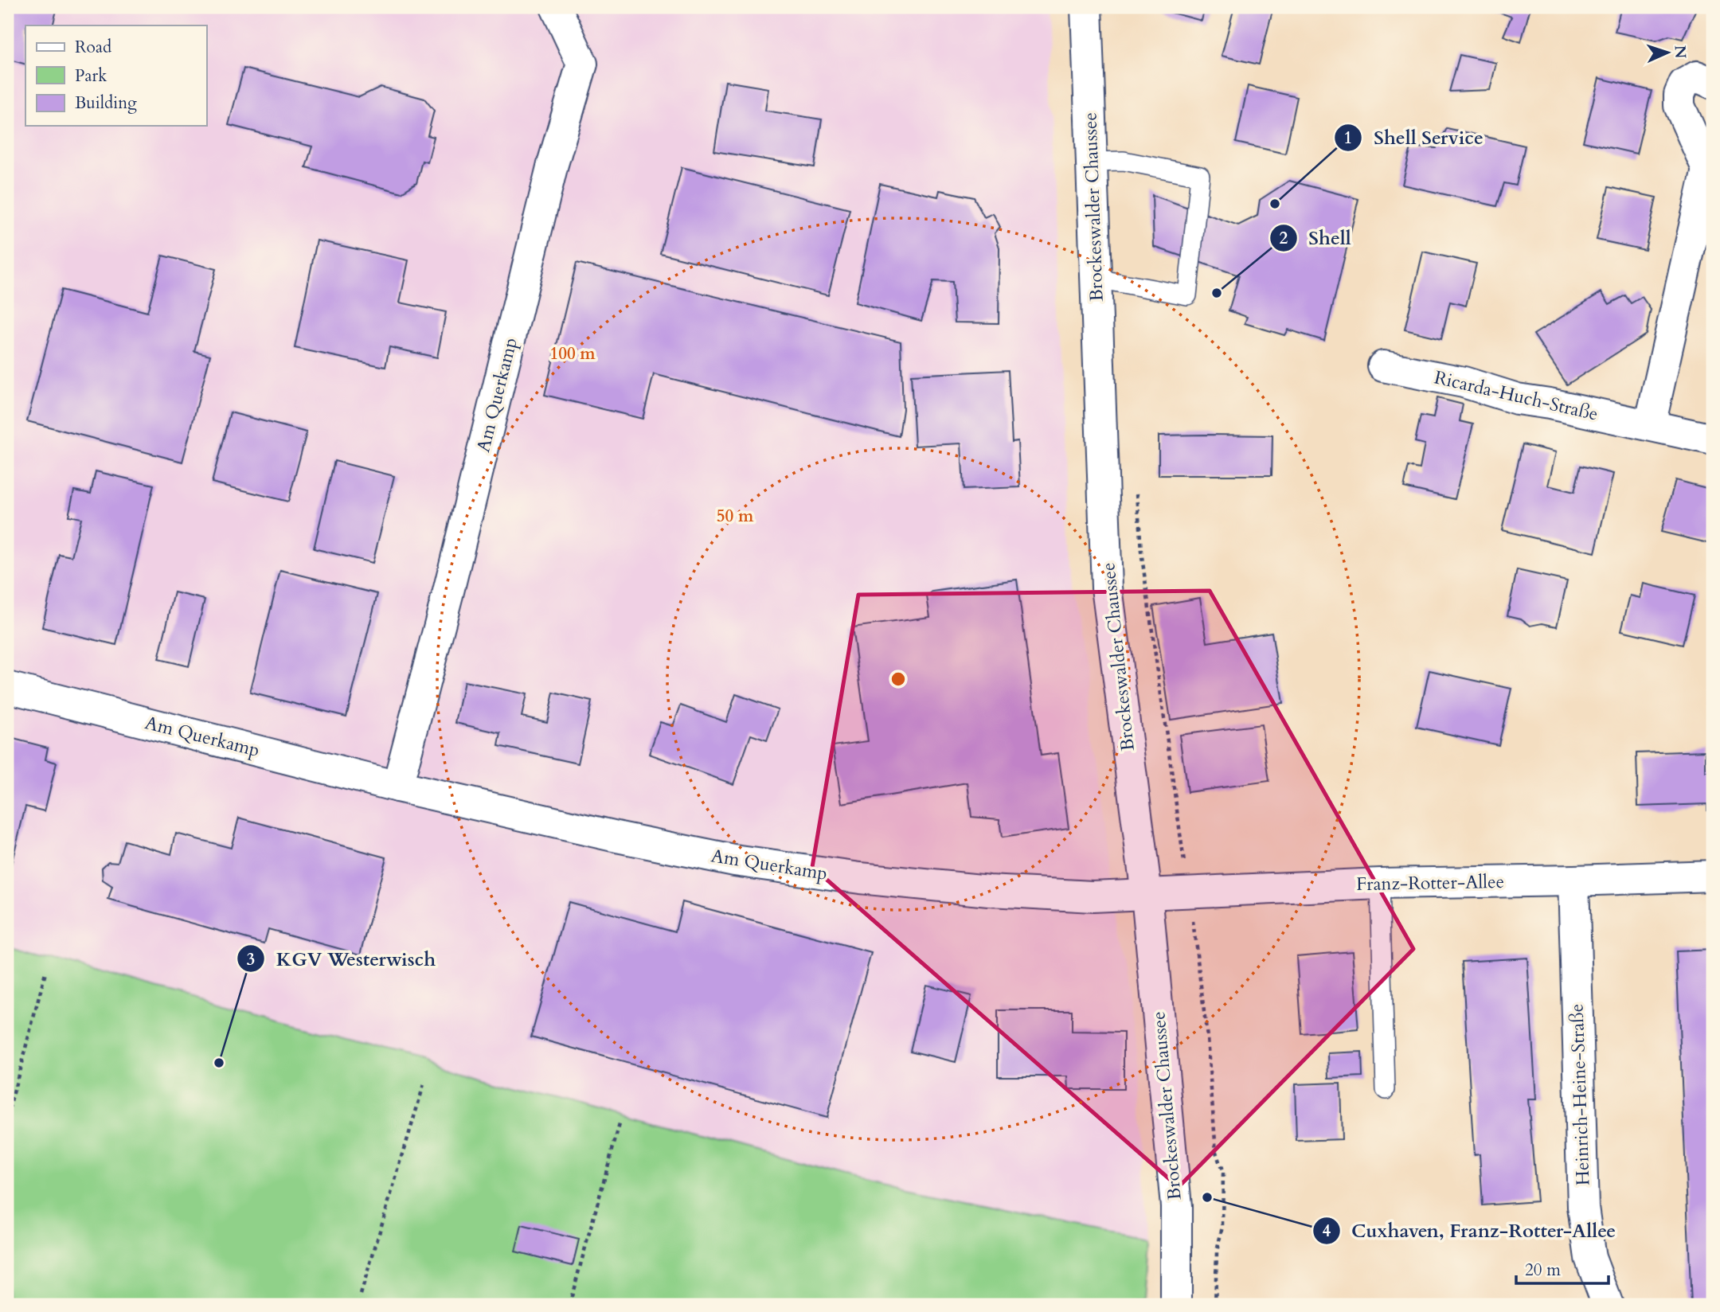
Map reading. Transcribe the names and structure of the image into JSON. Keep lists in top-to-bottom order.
{
  "streets": {
    "street": [
      "Brockeswalder Chaussee",
      "Am Querkamp",
      "Ricarda-Huch-Straße",
      "Franz-Rotter-Allee",
      "Heinrich-Heine-Straße"
    ]
  },
  "crossings": [
    ["Brockeswalder Chaussee", "Am Querkamp"],
    ["Brockeswalder Chaussee", "Franz-Rotter-Allee"],
    ["Am Querkamp", "Franz-Rotter-Allee"],
    ["Franz-Rotter-Allee", "Heinrich-Heine-Straße"]
  ],
  "places": [
    "Shell Service",
    "Shell",
    "KGV Westerwisch",
    "Cuxhaven, Franz-Rotter-Allee"
  ],
  "legend": ["Road", "Park", "Building"],
  "scale_bar": "20 m",
  "north": "right",
  "rings": ["100 m", "50 m"]
}
